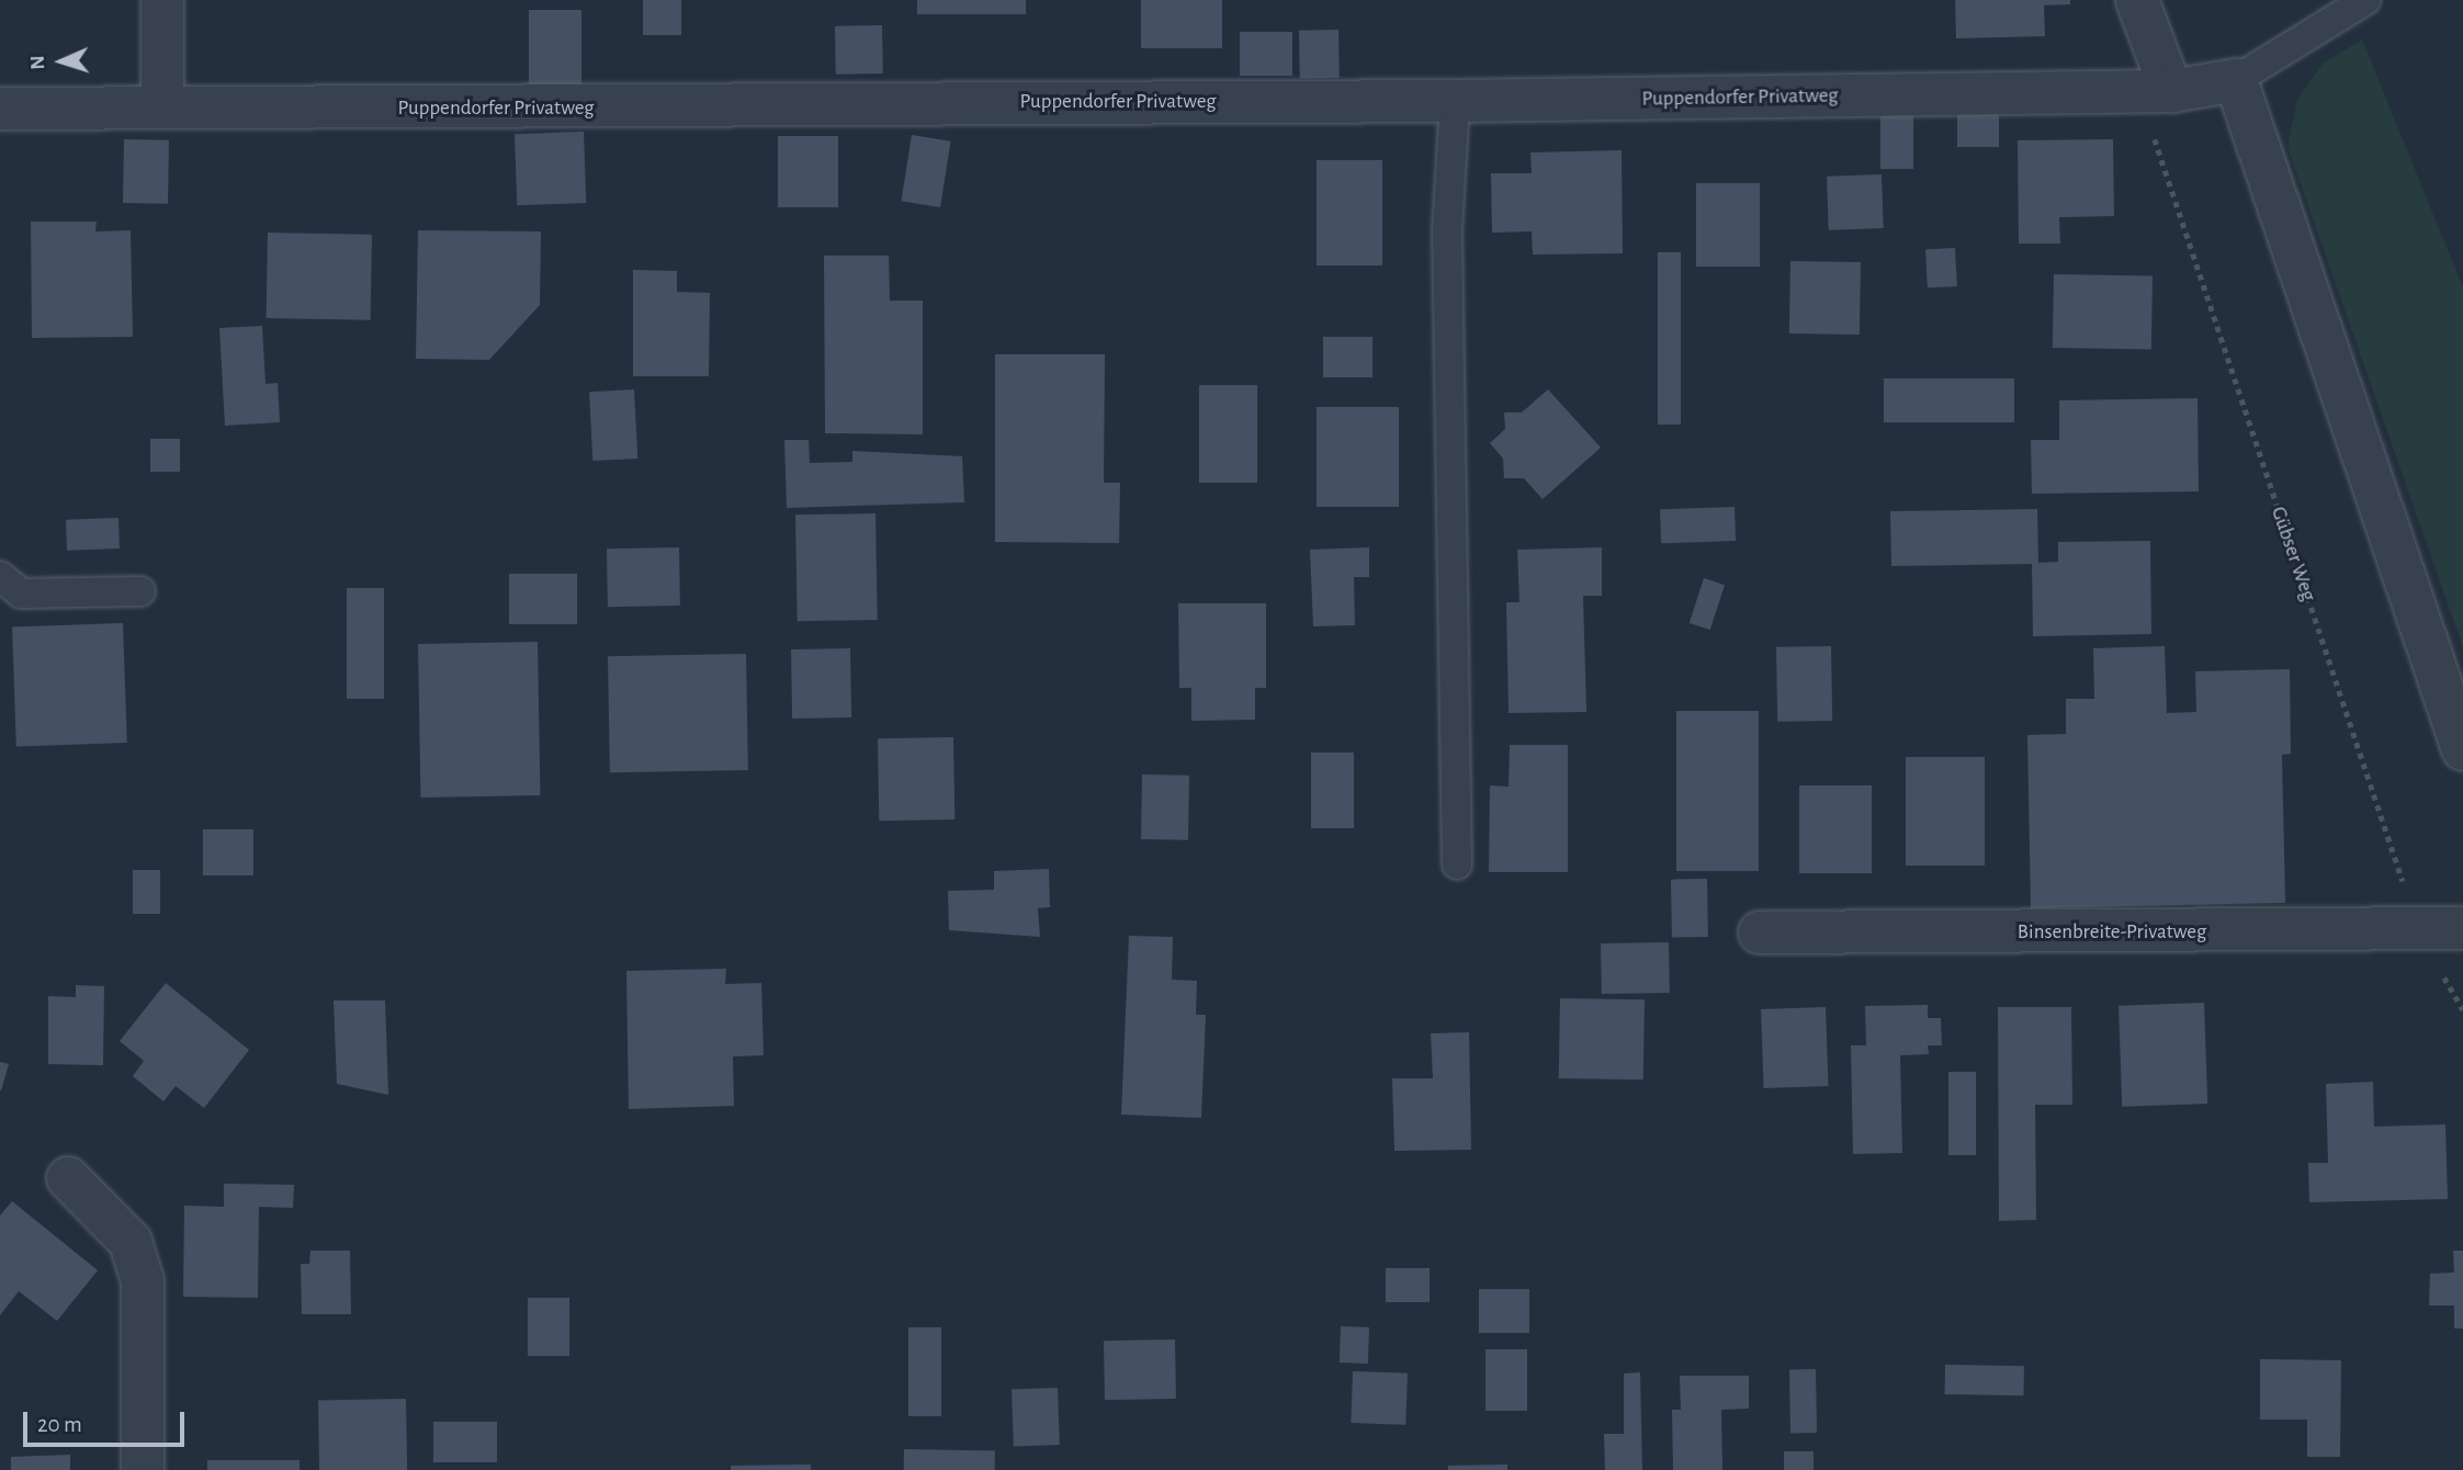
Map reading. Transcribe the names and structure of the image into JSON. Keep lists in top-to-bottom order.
{
  "streets": {
    "street": ["Puppendorfer Privatweg", "Binsenbreite-Privatweg"],
    "path": ["Gübser Weg"]
  },
  "crossings": [
    ["Puppendorfer Privatweg", "Gübser Weg"],
    ["Gübser Weg", "Binsenbreite-Privatweg"]
  ],
  "scale_bar": "20 m",
  "north": "left"
}
